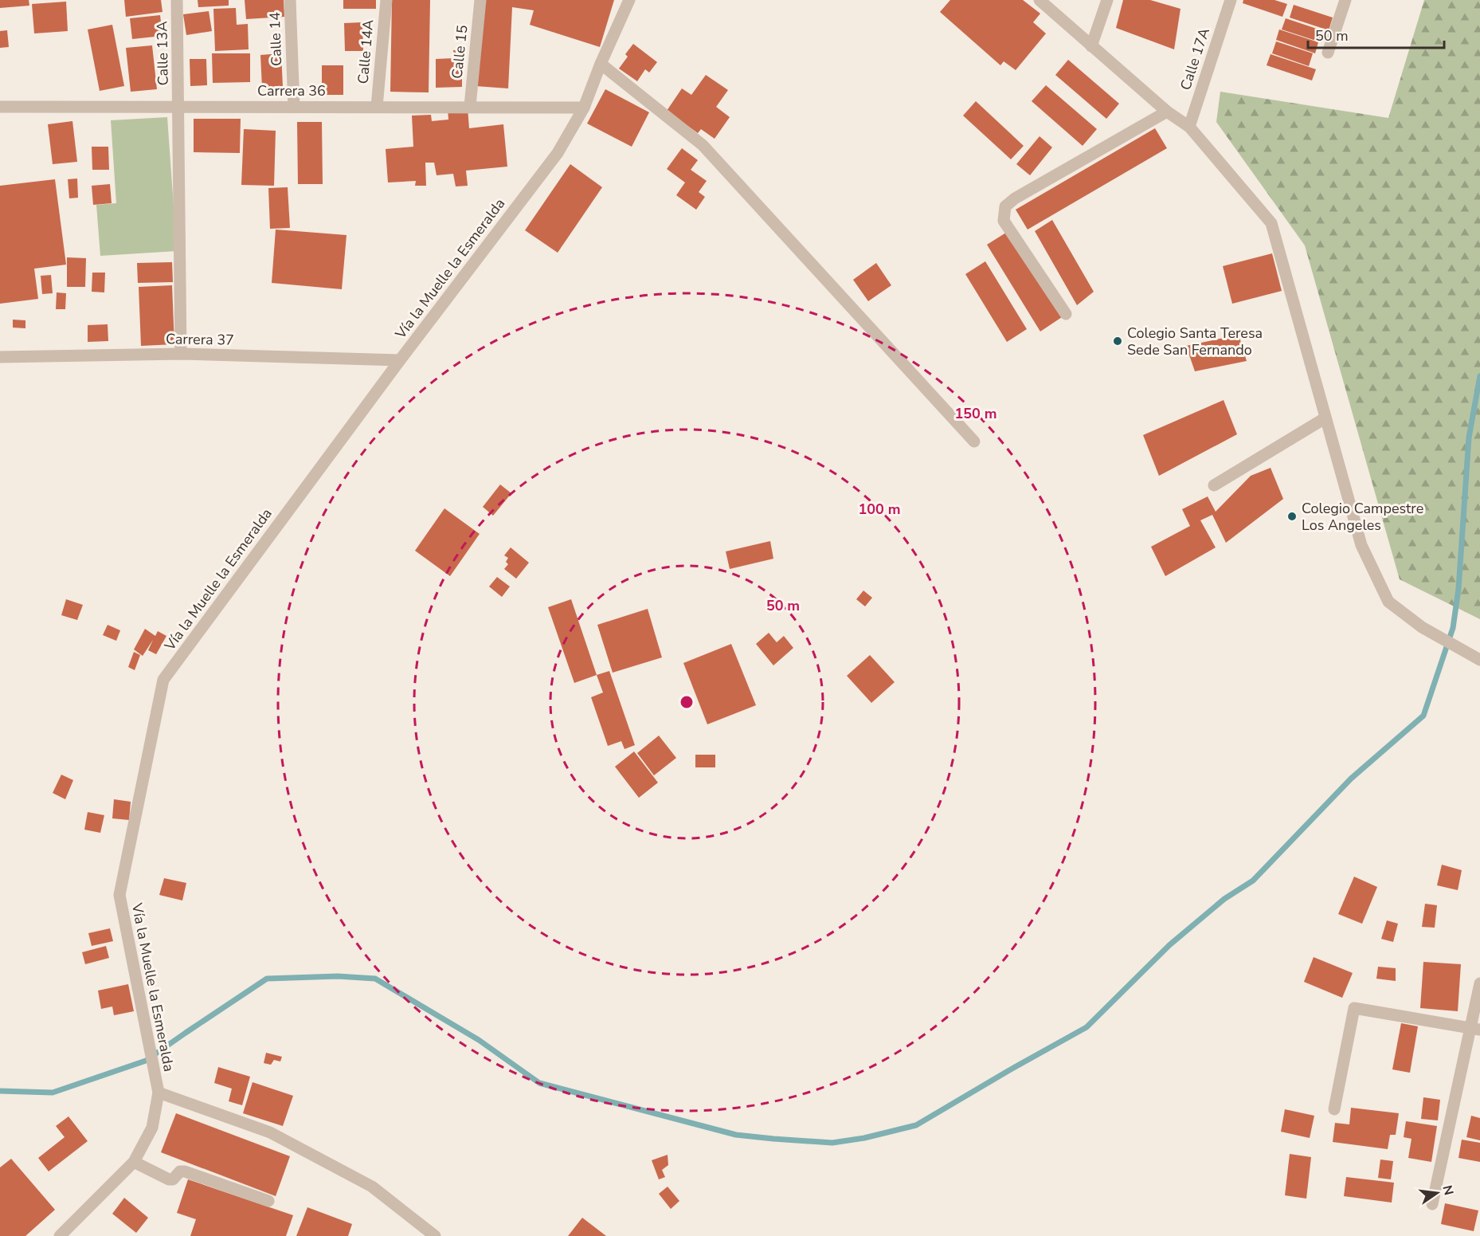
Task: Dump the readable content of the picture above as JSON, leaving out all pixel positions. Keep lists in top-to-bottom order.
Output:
{
  "streets": {
    "street": [
      "Calle 14",
      "Calle 14A",
      "Calle 15",
      "Calle 13A",
      "Calle 17A",
      "Carrera 36",
      "Vía la Muelle la Esmeralda",
      "Carrera 37"
    ]
  },
  "crossings": [
    ["Calle 14", "Carrera 36"],
    ["Calle 14A", "Carrera 36"],
    ["Calle 15", "Carrera 36"],
    ["Calle 13A", "Carrera 36"],
    ["Calle 13A", "Carrera 37"],
    ["Carrera 36", "Vía la Muelle la Esmeralda"],
    ["Vía la Muelle la Esmeralda", "Carrera 37"]
  ],
  "places": ["Colegio Santa Teresa Sede San Fernando", "Colegio Campestre Los Angeles"],
  "scale_bar": "50 m",
  "north": "right",
  "rings": ["150 m", "100 m", "50 m"]
}
